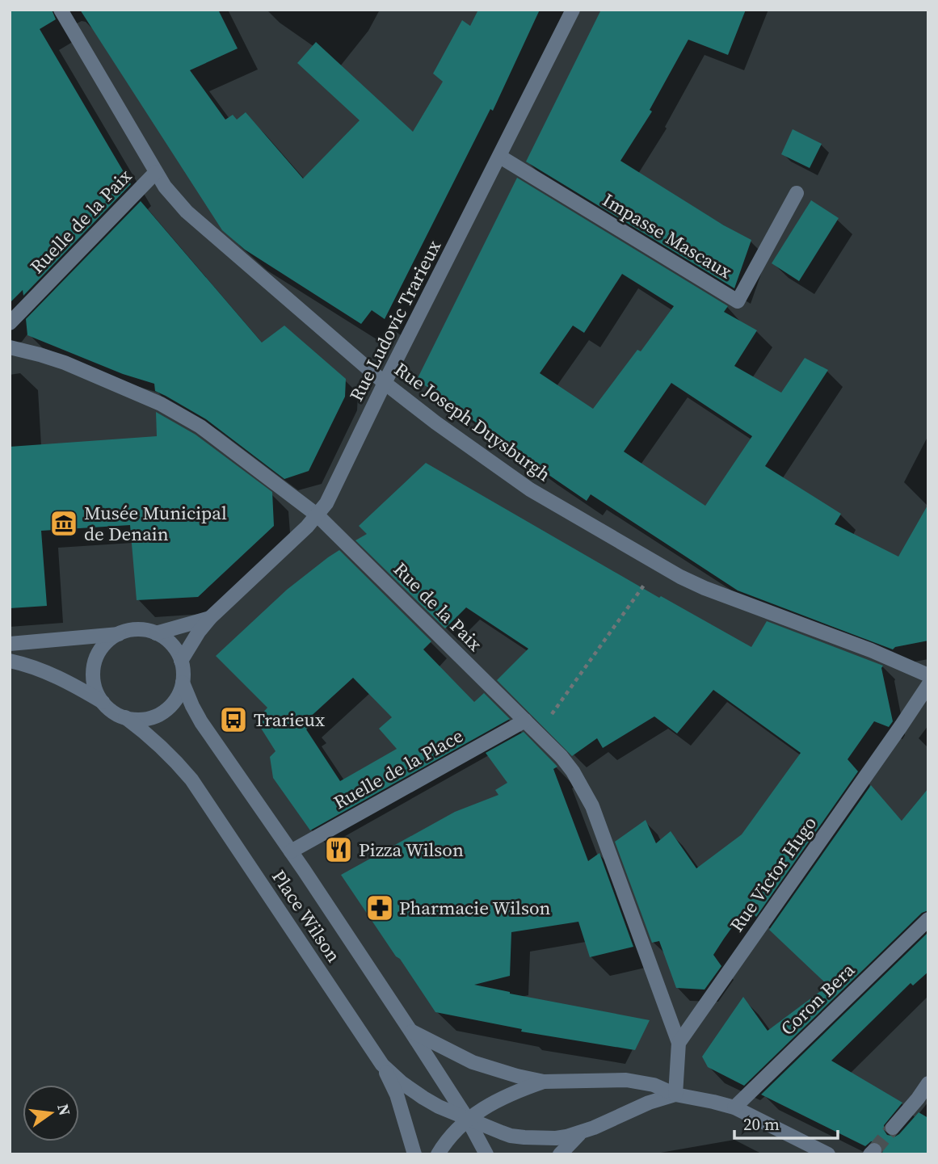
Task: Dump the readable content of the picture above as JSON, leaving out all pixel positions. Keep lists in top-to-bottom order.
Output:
{
  "streets": {
    "street": [
      "Ruelle de la Paix",
      "Impasse Mascaux",
      "Rue Ludovic Trarieux",
      "Rue Joseph Duysburgh",
      "Rue de la Paix",
      "Ruelle de la Place",
      "Rue Victor Hugo",
      "Place Wilson",
      "Coron Bera"
    ]
  },
  "crossings": [
    ["Ruelle de la Paix", "Rue Joseph Duysburgh"],
    ["Impasse Mascaux", "Rue Ludovic Trarieux"],
    ["Rue Ludovic Trarieux", "Rue Joseph Duysburgh"],
    ["Rue Ludovic Trarieux", "Rue de la Paix"],
    ["Rue Ludovic Trarieux", "Place Wilson"],
    ["Rue de la Paix", "Ruelle de la Place"],
    ["Rue de la Paix", "Rue Victor Hugo"],
    ["Ruelle de la Place", "Place Wilson"]
  ],
  "places": {
    "museum": ["Musée Municipal de Denain"],
    "bus stop": ["Trarieux"],
    "restaurant": ["Pizza Wilson"],
    "pharmacy": ["Pharmacie Wilson"]
  },
  "scale_bar": "20 m",
  "north": "right"
}
